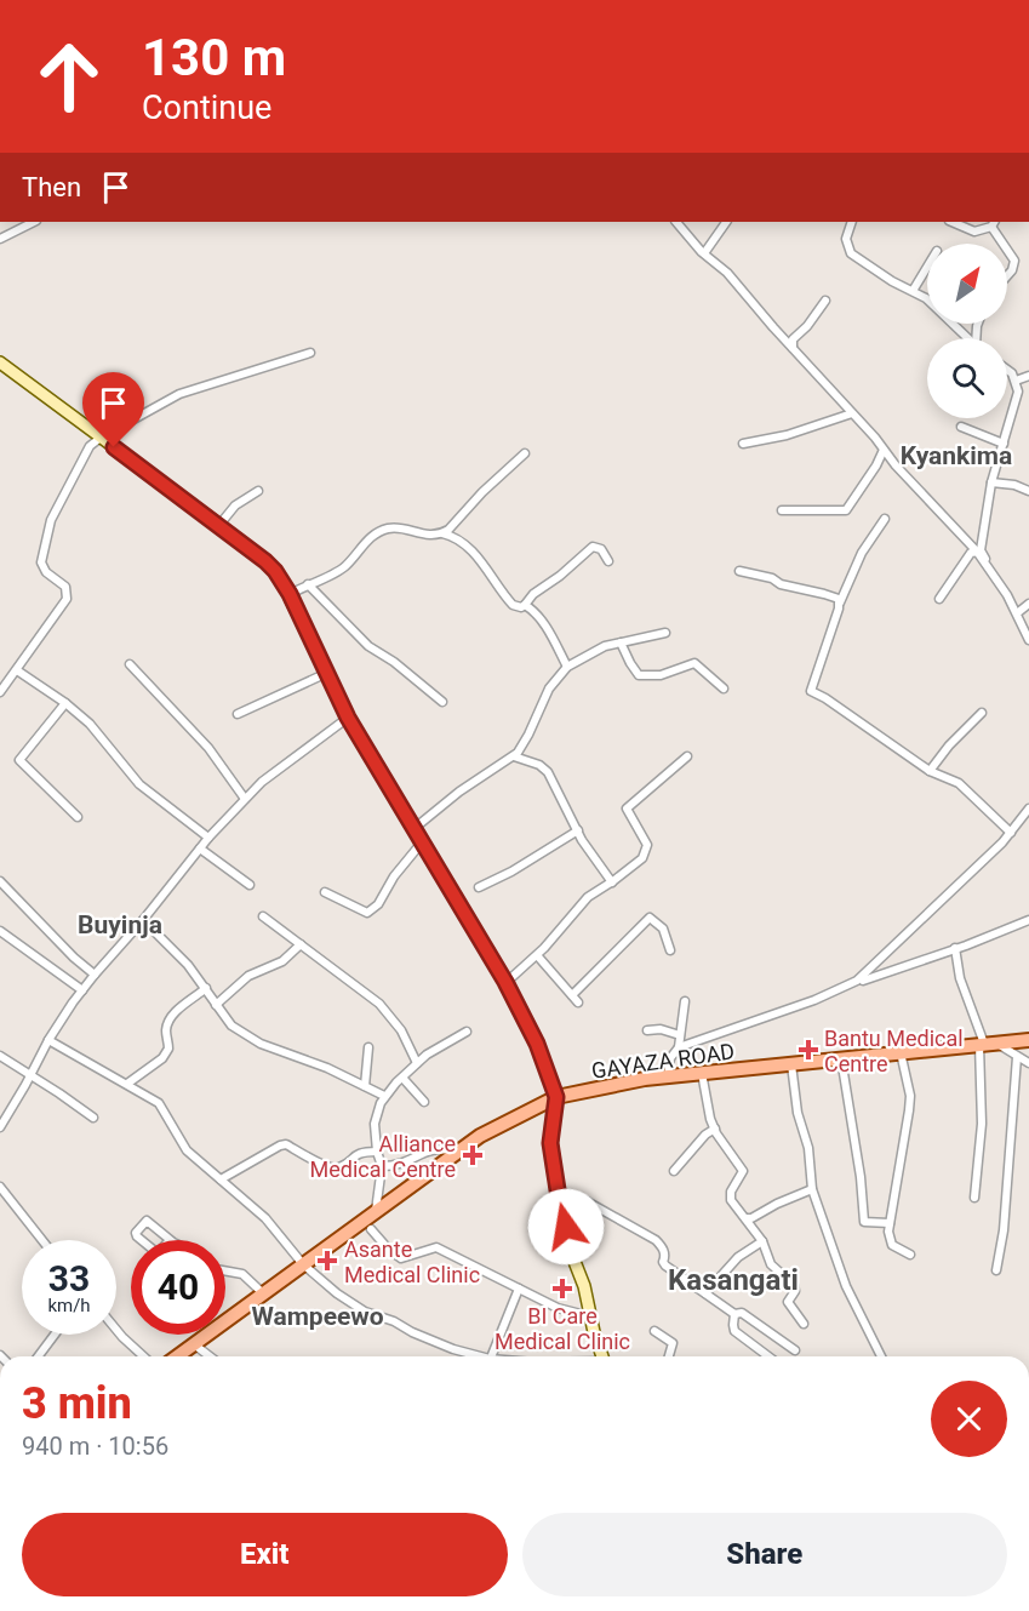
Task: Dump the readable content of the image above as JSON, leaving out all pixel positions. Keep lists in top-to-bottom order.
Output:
{
  "streets": {
    "main road": ["GAYAZA ROAD"]
  },
  "districts": [
    "Kyankima",
    "Buyinja",
    "Kasangati",
    "Wampeewo"
  ],
  "places": {
    "health": [
      "Bantu Medical Centre",
      "Alliance Medical Centre",
      "Asante Medical Clinic",
      "BI Care Medical Clinic"
    ]
  },
  "north": "top right",
  "page": {
    "turn": ["130 m", "Continue"],
    "then": "Then",
    "speed": "33 km/h",
    "limit": "40",
    "heading": ["3 min", "940 m · 10:56"],
    "buttons": ["Exit", "Share"]
  }
}
